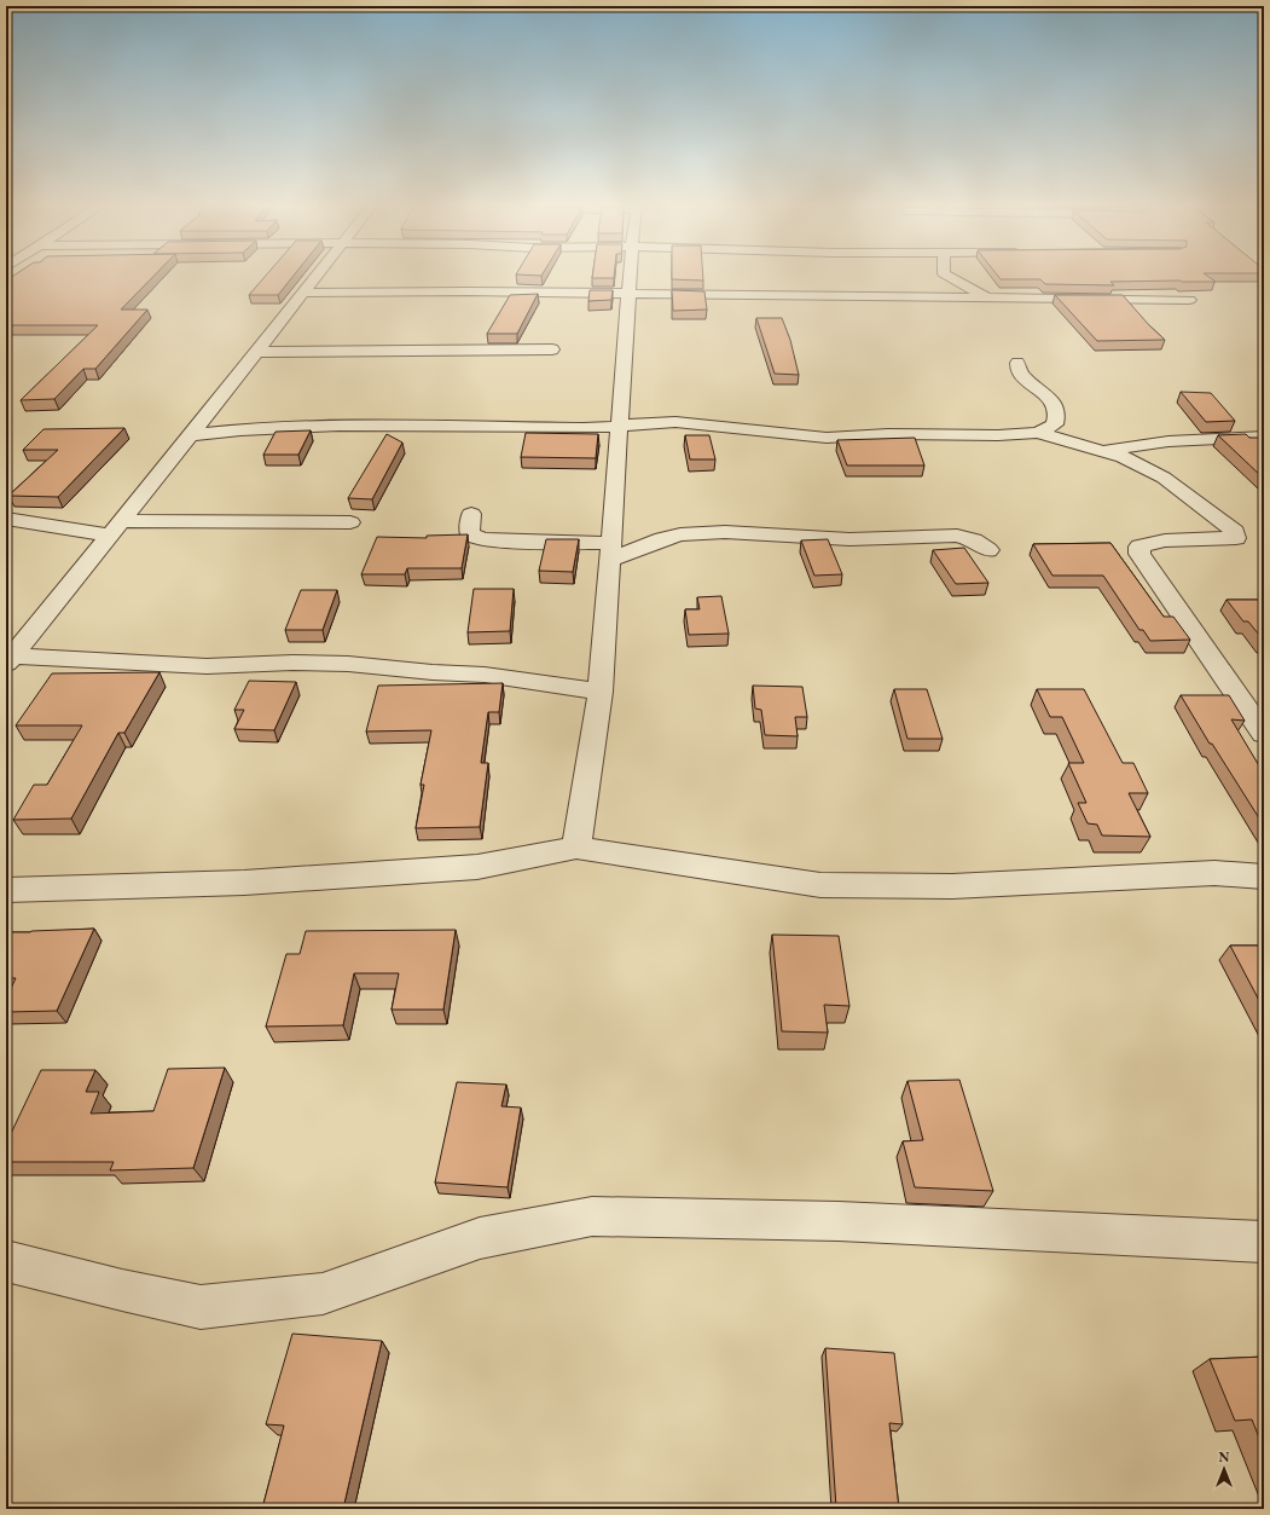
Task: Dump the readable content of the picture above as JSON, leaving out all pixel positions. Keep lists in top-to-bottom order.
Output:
{
  "north": "top"
}
